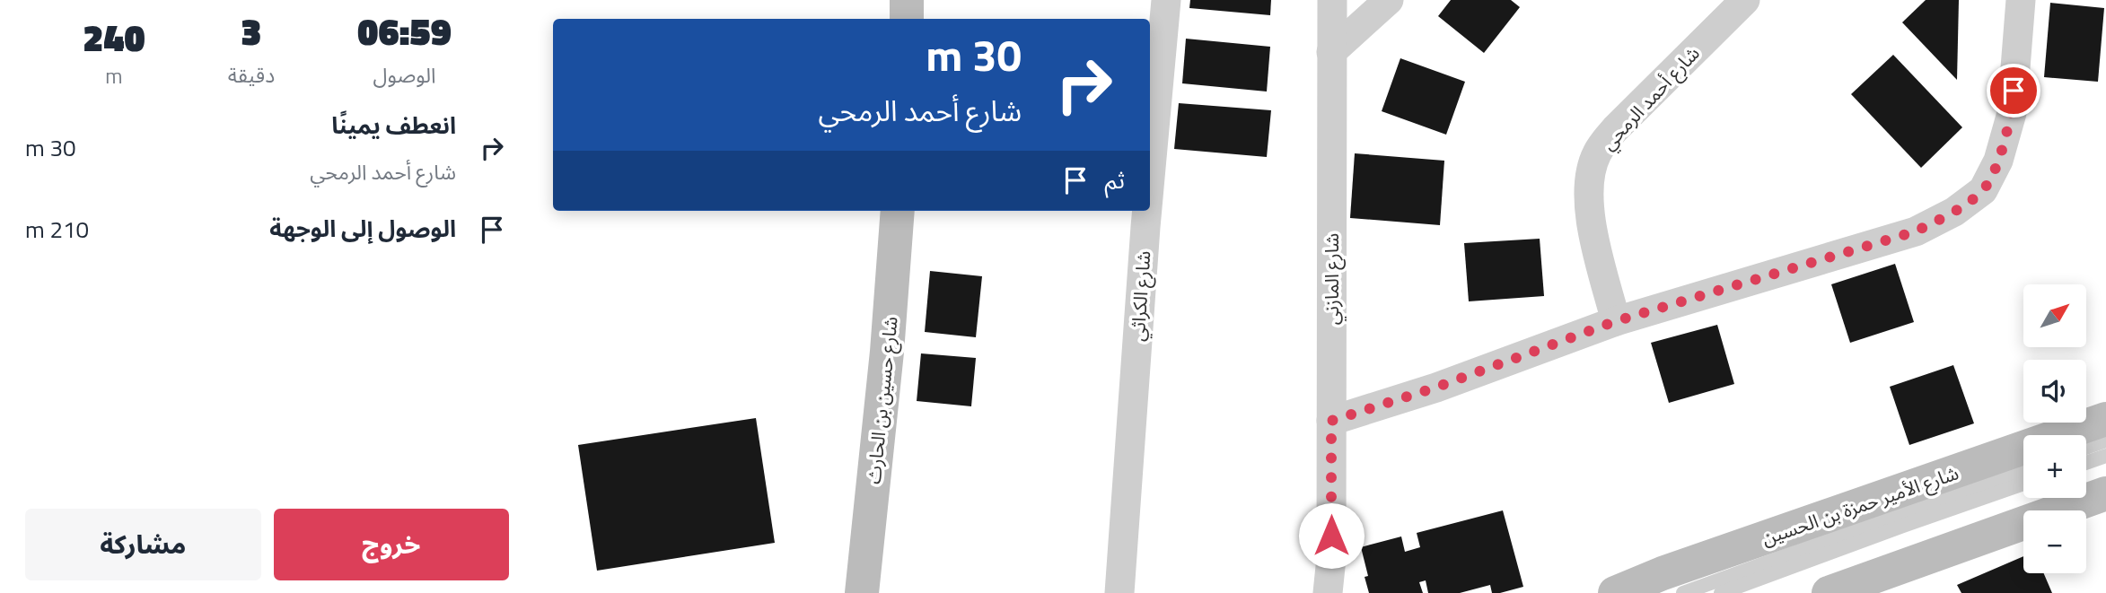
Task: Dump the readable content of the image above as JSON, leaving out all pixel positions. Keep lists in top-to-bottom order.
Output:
{
  "streets": {
    "main road": ["شارع حسين بن الحارث", "شارع الأمير حمزة بن الحسين"],
    "street": ["شارع أحمد الرمحي", "شارع المازني", "شارع الكراثي"]
  },
  "north": "top right",
  "page": {
    "eta": [
      "06:59",
      "الوصول",
      "3",
      "دقيقة",
      "240",
      "m"
    ],
    "turn": ["30 m", "شارع أحمد الرمحي"],
    "list": [
      {
        "name": "انعطف يمينًا",
        "note": "شارع أحمد الرمحي",
        "value": "30 m"
      },
      {
        "name": "الوصول إلى الوجهة",
        "value": "210 m"
      }
    ],
    "then": "ثم",
    "map_buttons": ["+", "−"],
    "buttons": ["خروج", "مشاركة"]
  }
}
